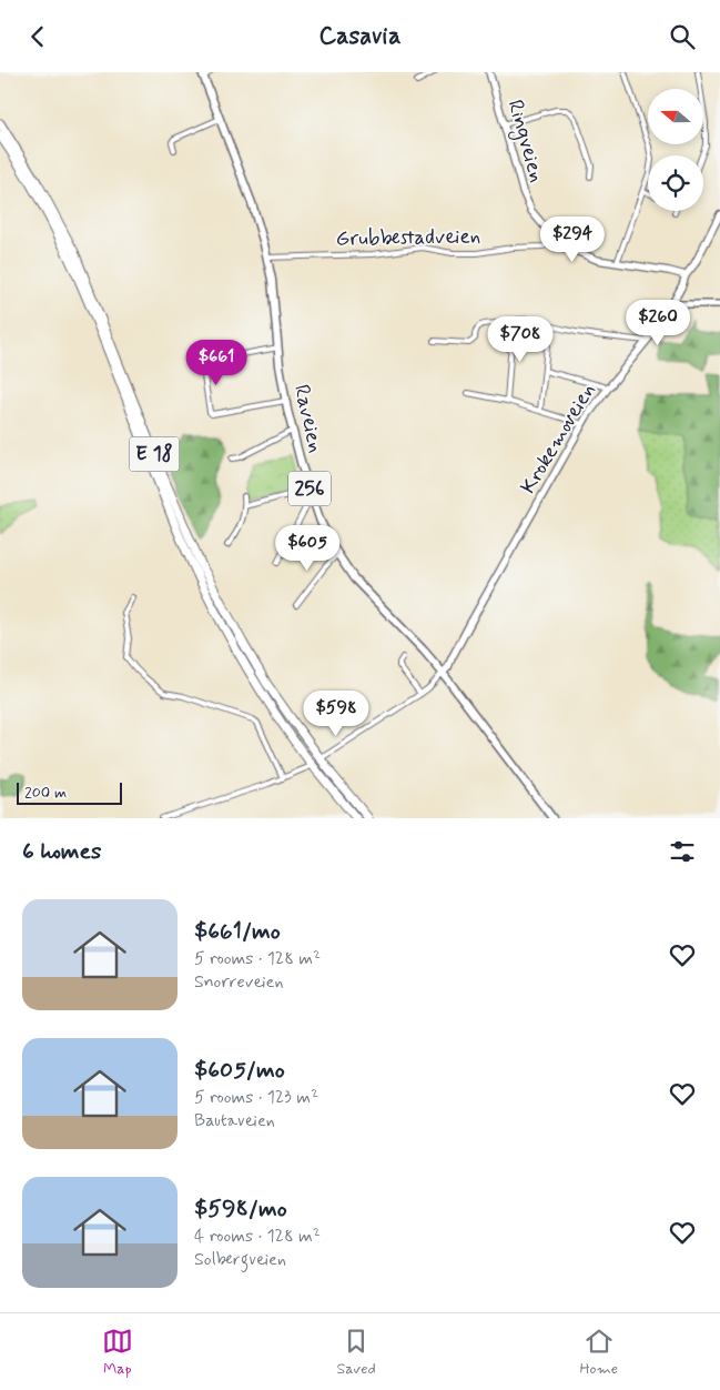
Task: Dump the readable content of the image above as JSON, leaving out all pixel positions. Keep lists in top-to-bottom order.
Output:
{
  "streets": {
    "highway": ["E 18"],
    "main road": [
      "Ringveien",
      "Raveien",
      "Krokemoveien",
      "256"
    ],
    "street": ["Grubbestadveien"]
  },
  "crossings": [
    ["Ringveien", "Grubbestadveien"],
    ["Ringveien", "Krokemoveien"],
    ["Grubbestadveien", "Raveien"],
    ["Raveien", "Krokemoveien"]
  ],
  "scale_bar": "200 m",
  "north": "left",
  "page": {
    "header": "Casavia",
    "price": [
      "$294",
      "$260",
      "$708",
      "$661",
      "$605",
      "$598"
    ],
    "scale": "200 m",
    "heading": "6 homes",
    "list": [
      {
        "name": "$661/mo",
        "note": "5 rooms · 128 m² · Snorreveien"
      },
      {
        "name": "$605/mo",
        "note": "5 rooms · 123 m² · Bautaveien"
      },
      {
        "name": "$598/mo",
        "note": "4 rooms · 128 m² · Solbergveien"
      }
    ],
    "tabs": ["Map", "Saved", "Home"]
  }
}
